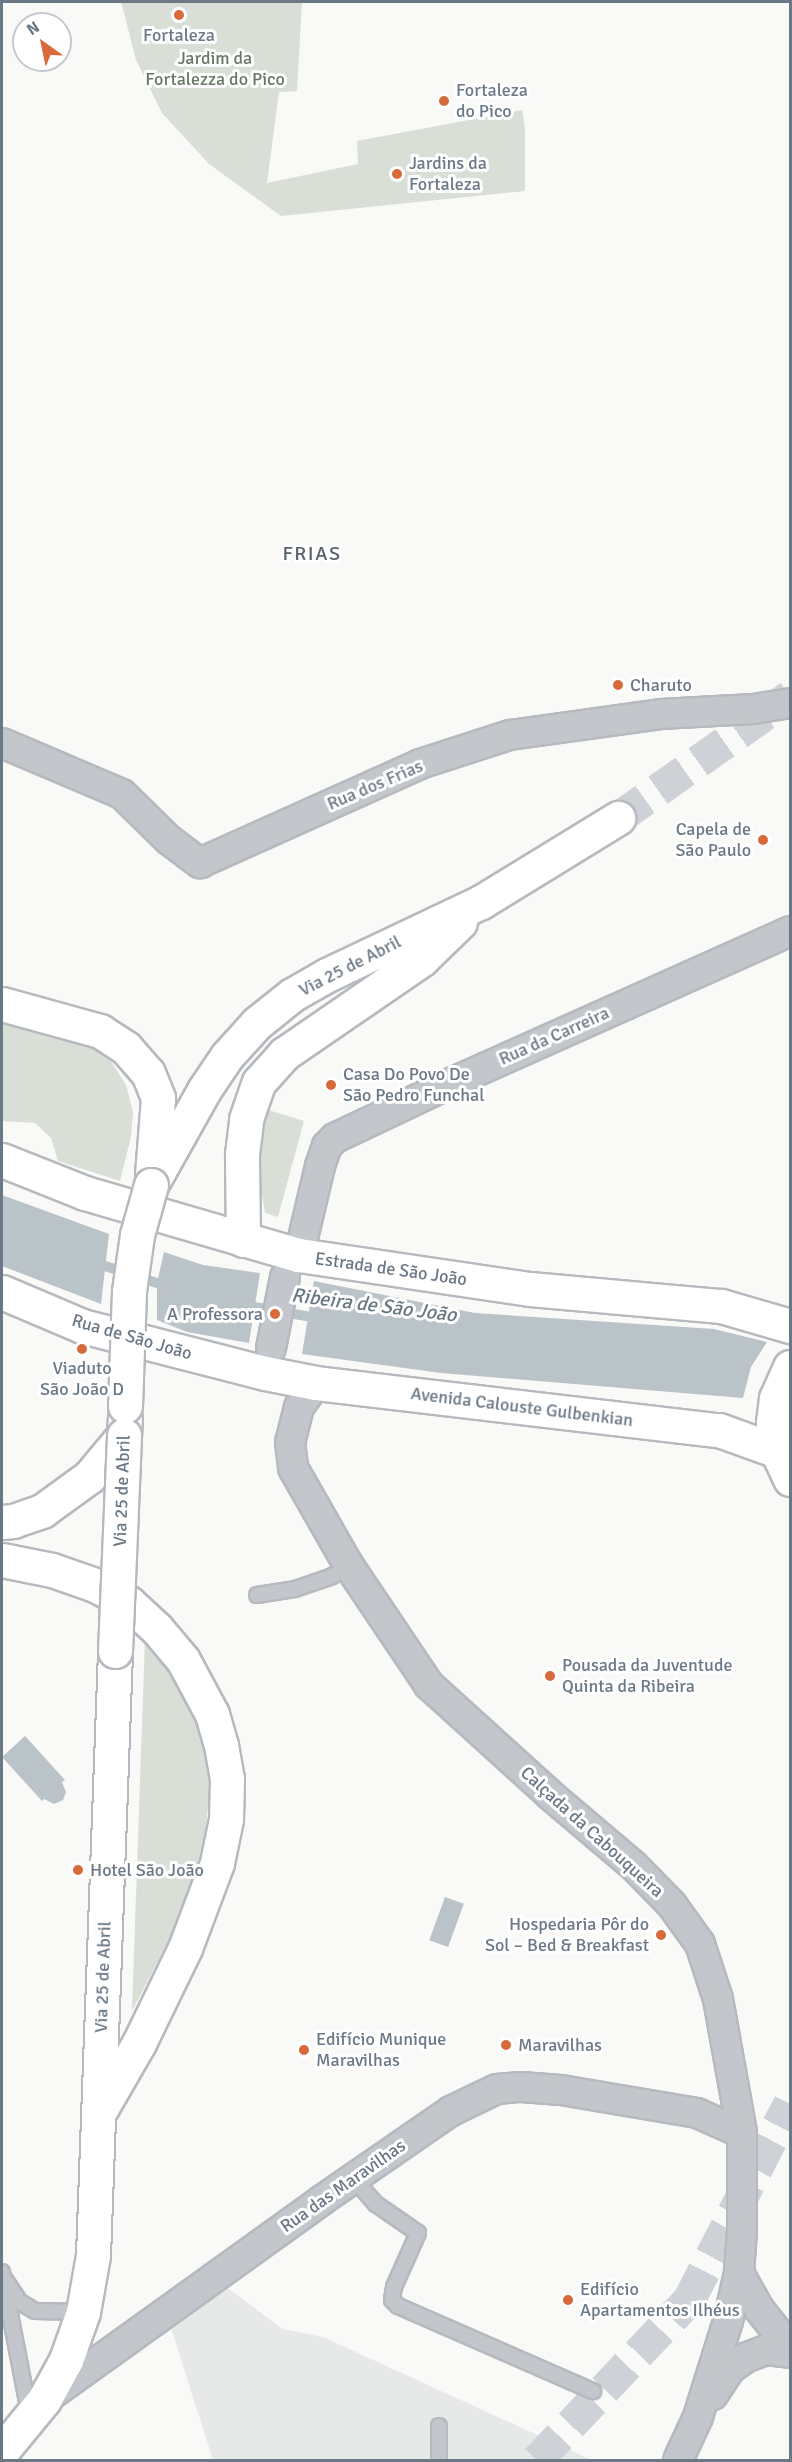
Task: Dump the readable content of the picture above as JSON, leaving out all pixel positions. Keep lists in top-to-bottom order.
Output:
{
  "streets": {
    "main road": [
      "Via 25 de Abril",
      "Estrada de São João",
      "Rua de São João",
      "Avenida Calouste Gulbenkian",
      "Rua das Maravilhas"
    ],
    "street": ["Rua dos Frias", "Rua da Carreira", "Calçada da Cabouqueira"]
  },
  "crossings": [
    ["Via 25 de Abril", "Rua das Maravilhas"],
    ["Rua da Carreira", "Estrada de São João"],
    ["Rua da Carreira", "Rua de São João"],
    ["Rua da Carreira", "Avenida Calouste Gulbenkian"],
    ["Rua de São João", "Avenida Calouste Gulbenkian"],
    ["Avenida Calouste Gulbenkian", "Calçada da Cabouqueira"],
    ["Calçada da Cabouqueira", "Rua das Maravilhas"]
  ],
  "districts": ["FRIAS"],
  "water": ["Ribeira de São João"],
  "parks": ["Jardim da Fortalezza do Pico"],
  "places": [
    "Fortaleza",
    "Fortaleza do Pico",
    "Jardins da Fortaleza",
    "Charuto",
    "Capela de São Paulo",
    "Casa Do Povo De São Pedro Funchal",
    "A Professora",
    "Viaduto São João D",
    "Pousada da Juventude Quinta da Ribeira",
    "Hotel São João",
    "Hospedaria Pôr do Sol – Bed & Breakfast",
    "Maravilhas",
    "Edifício Munique Maravilhas",
    "Edifício Apartamentos Ilhéus"
  ],
  "north": "top left"
}
